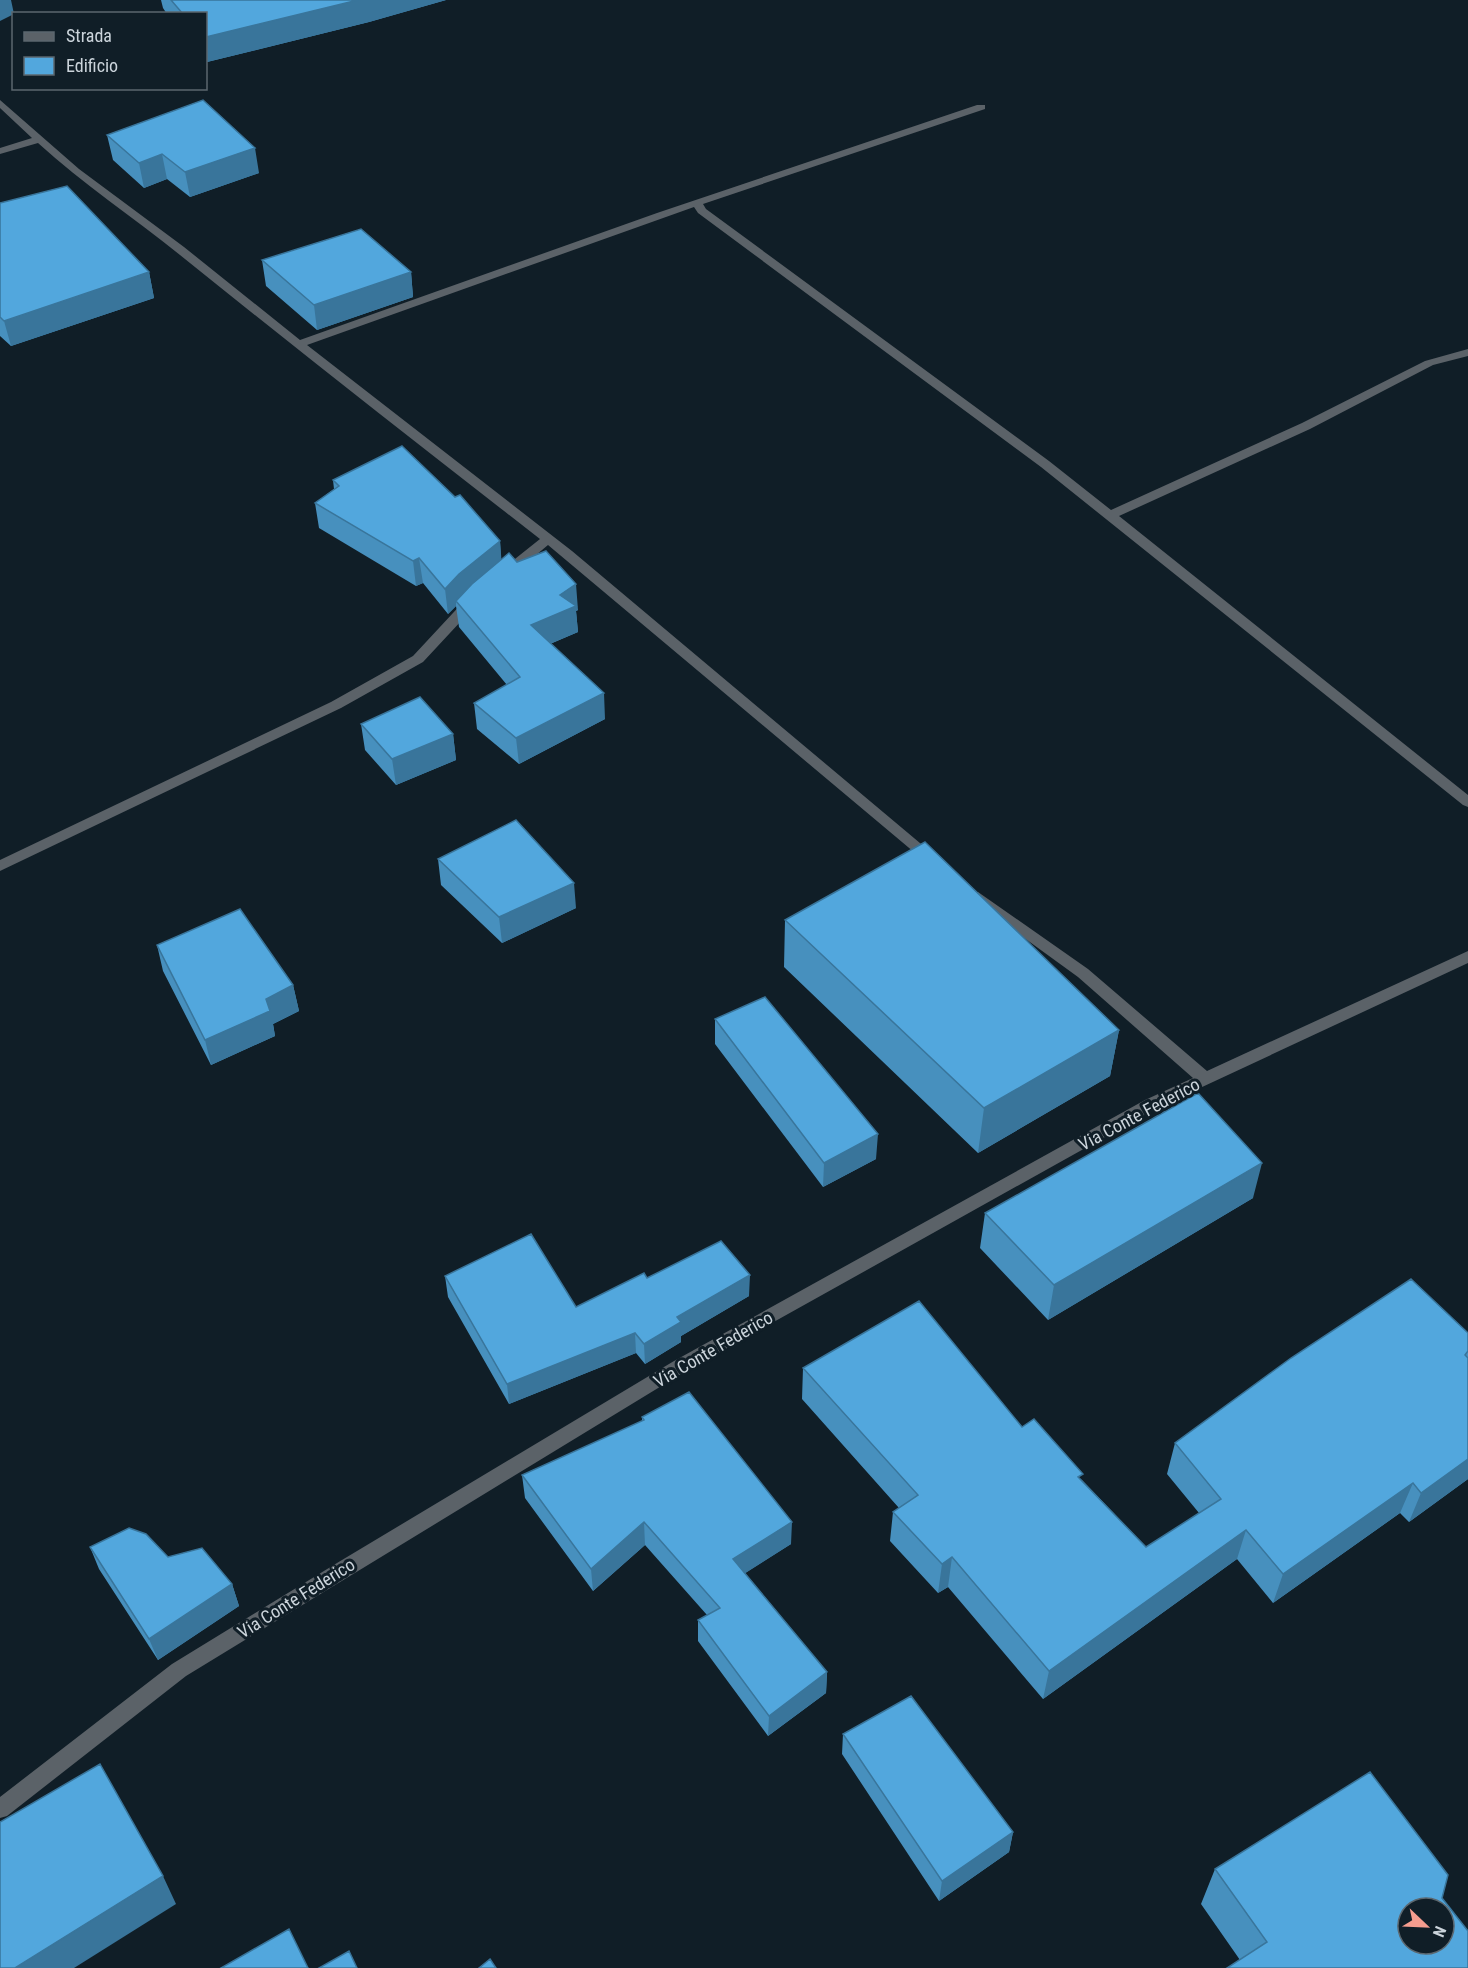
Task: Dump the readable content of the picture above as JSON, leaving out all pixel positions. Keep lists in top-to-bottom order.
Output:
{
  "streets": {
    "street": ["Via Conte Federico"]
  },
  "legend": ["Strada", "Edificio"],
  "north": "bottom right"
}
